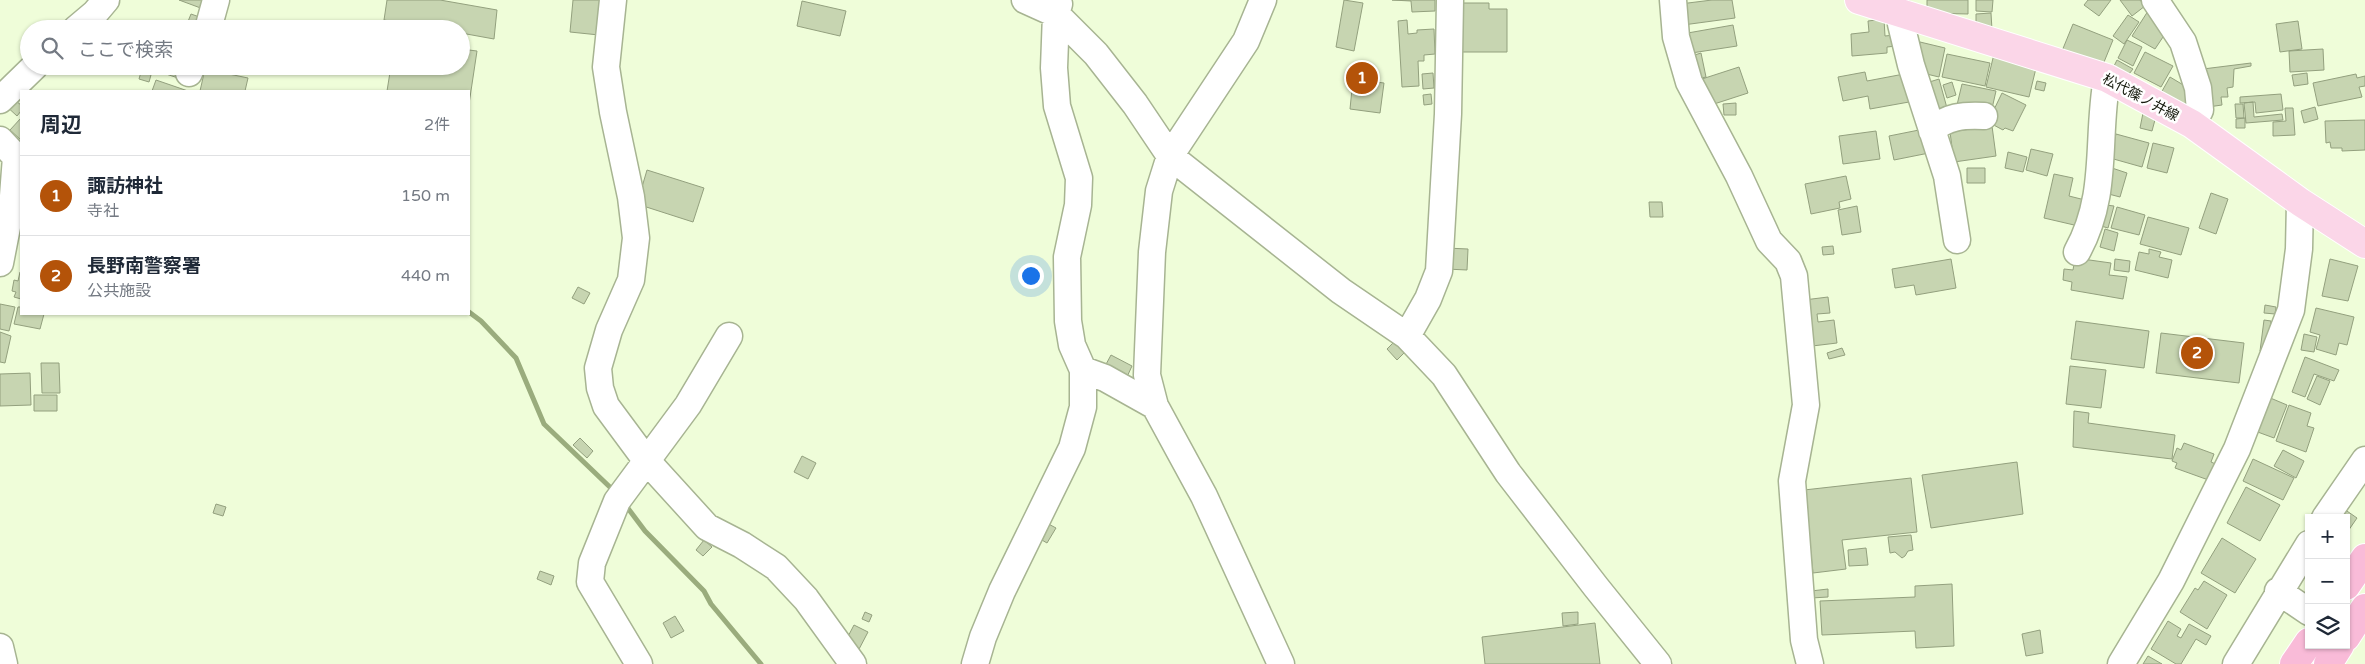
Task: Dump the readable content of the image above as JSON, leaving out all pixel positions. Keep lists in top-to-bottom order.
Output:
{
  "streets": {
    "main road": ["松代篠ノ井線"]
  },
  "page": {
    "search": "ここで検索",
    "pins": ["1", "2"],
    "heading": ["周辺", "2件"],
    "list": [
      {
        "mark": "1",
        "name": "諏訪神社",
        "note": "寺社",
        "value": "150 m"
      },
      {
        "mark": "2",
        "name": "長野南警察署",
        "note": "公共施設",
        "value": "440 m"
      }
    ],
    "map_buttons": ["+", "−"]
  }
}
